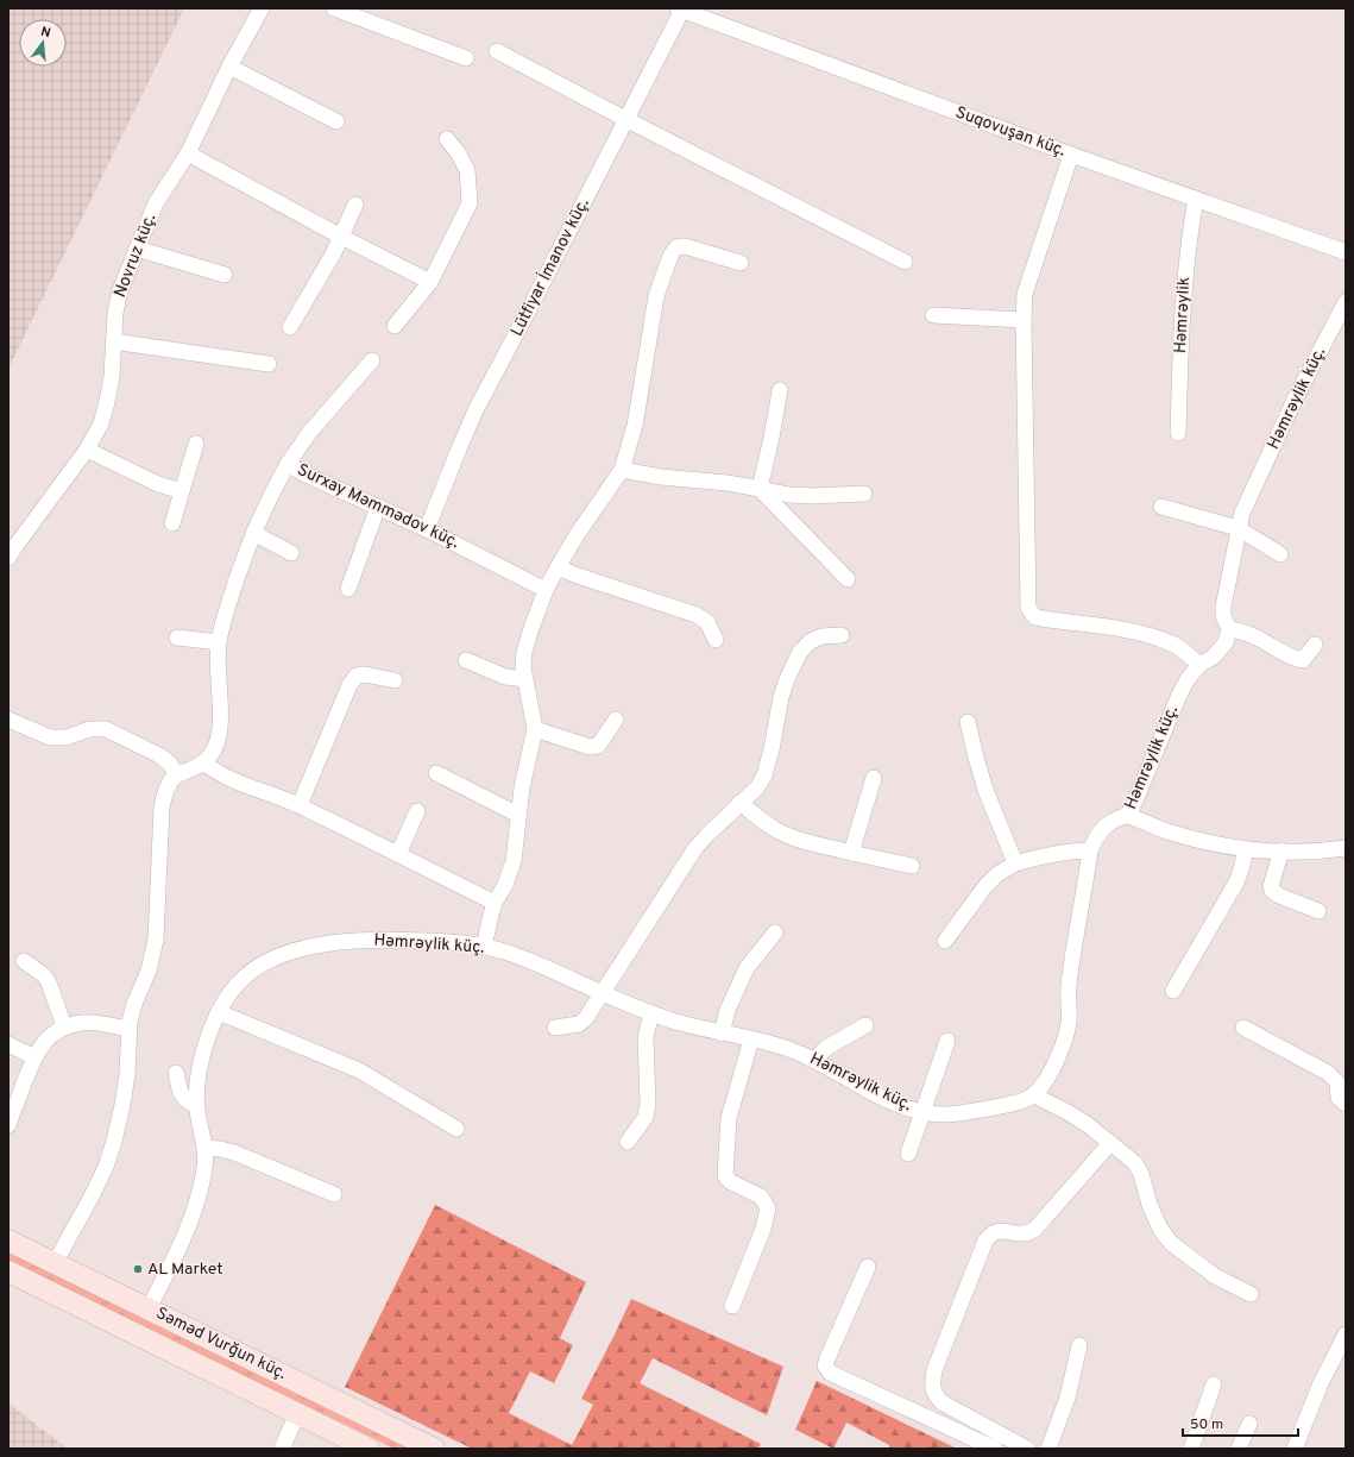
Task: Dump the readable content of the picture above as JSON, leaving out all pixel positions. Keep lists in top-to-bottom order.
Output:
{
  "streets": {
    "main road": ["Səməd Vurğun küç."],
    "street": [
      "Suqovuşan küç.",
      "Novruz küç.",
      "Lütfiyar İmanov küç.",
      "Həmrəylik",
      "Həmrəylik küç.",
      "Surxay Məmmədov küç."
    ]
  },
  "crossings": [
    ["Suqovuşan küç.", "Lütfiyar İmanov küç."],
    ["Suqovuşan küç.", "Həmrəylik"],
    ["Lütfiyar İmanov küç.", "Surxay Məmmədov küç."],
    ["Həmrəylik küç.", "Səməd Vurğun küç."]
  ],
  "places": ["AL Market"],
  "scale_bar": "50 m",
  "north": "top"
}
